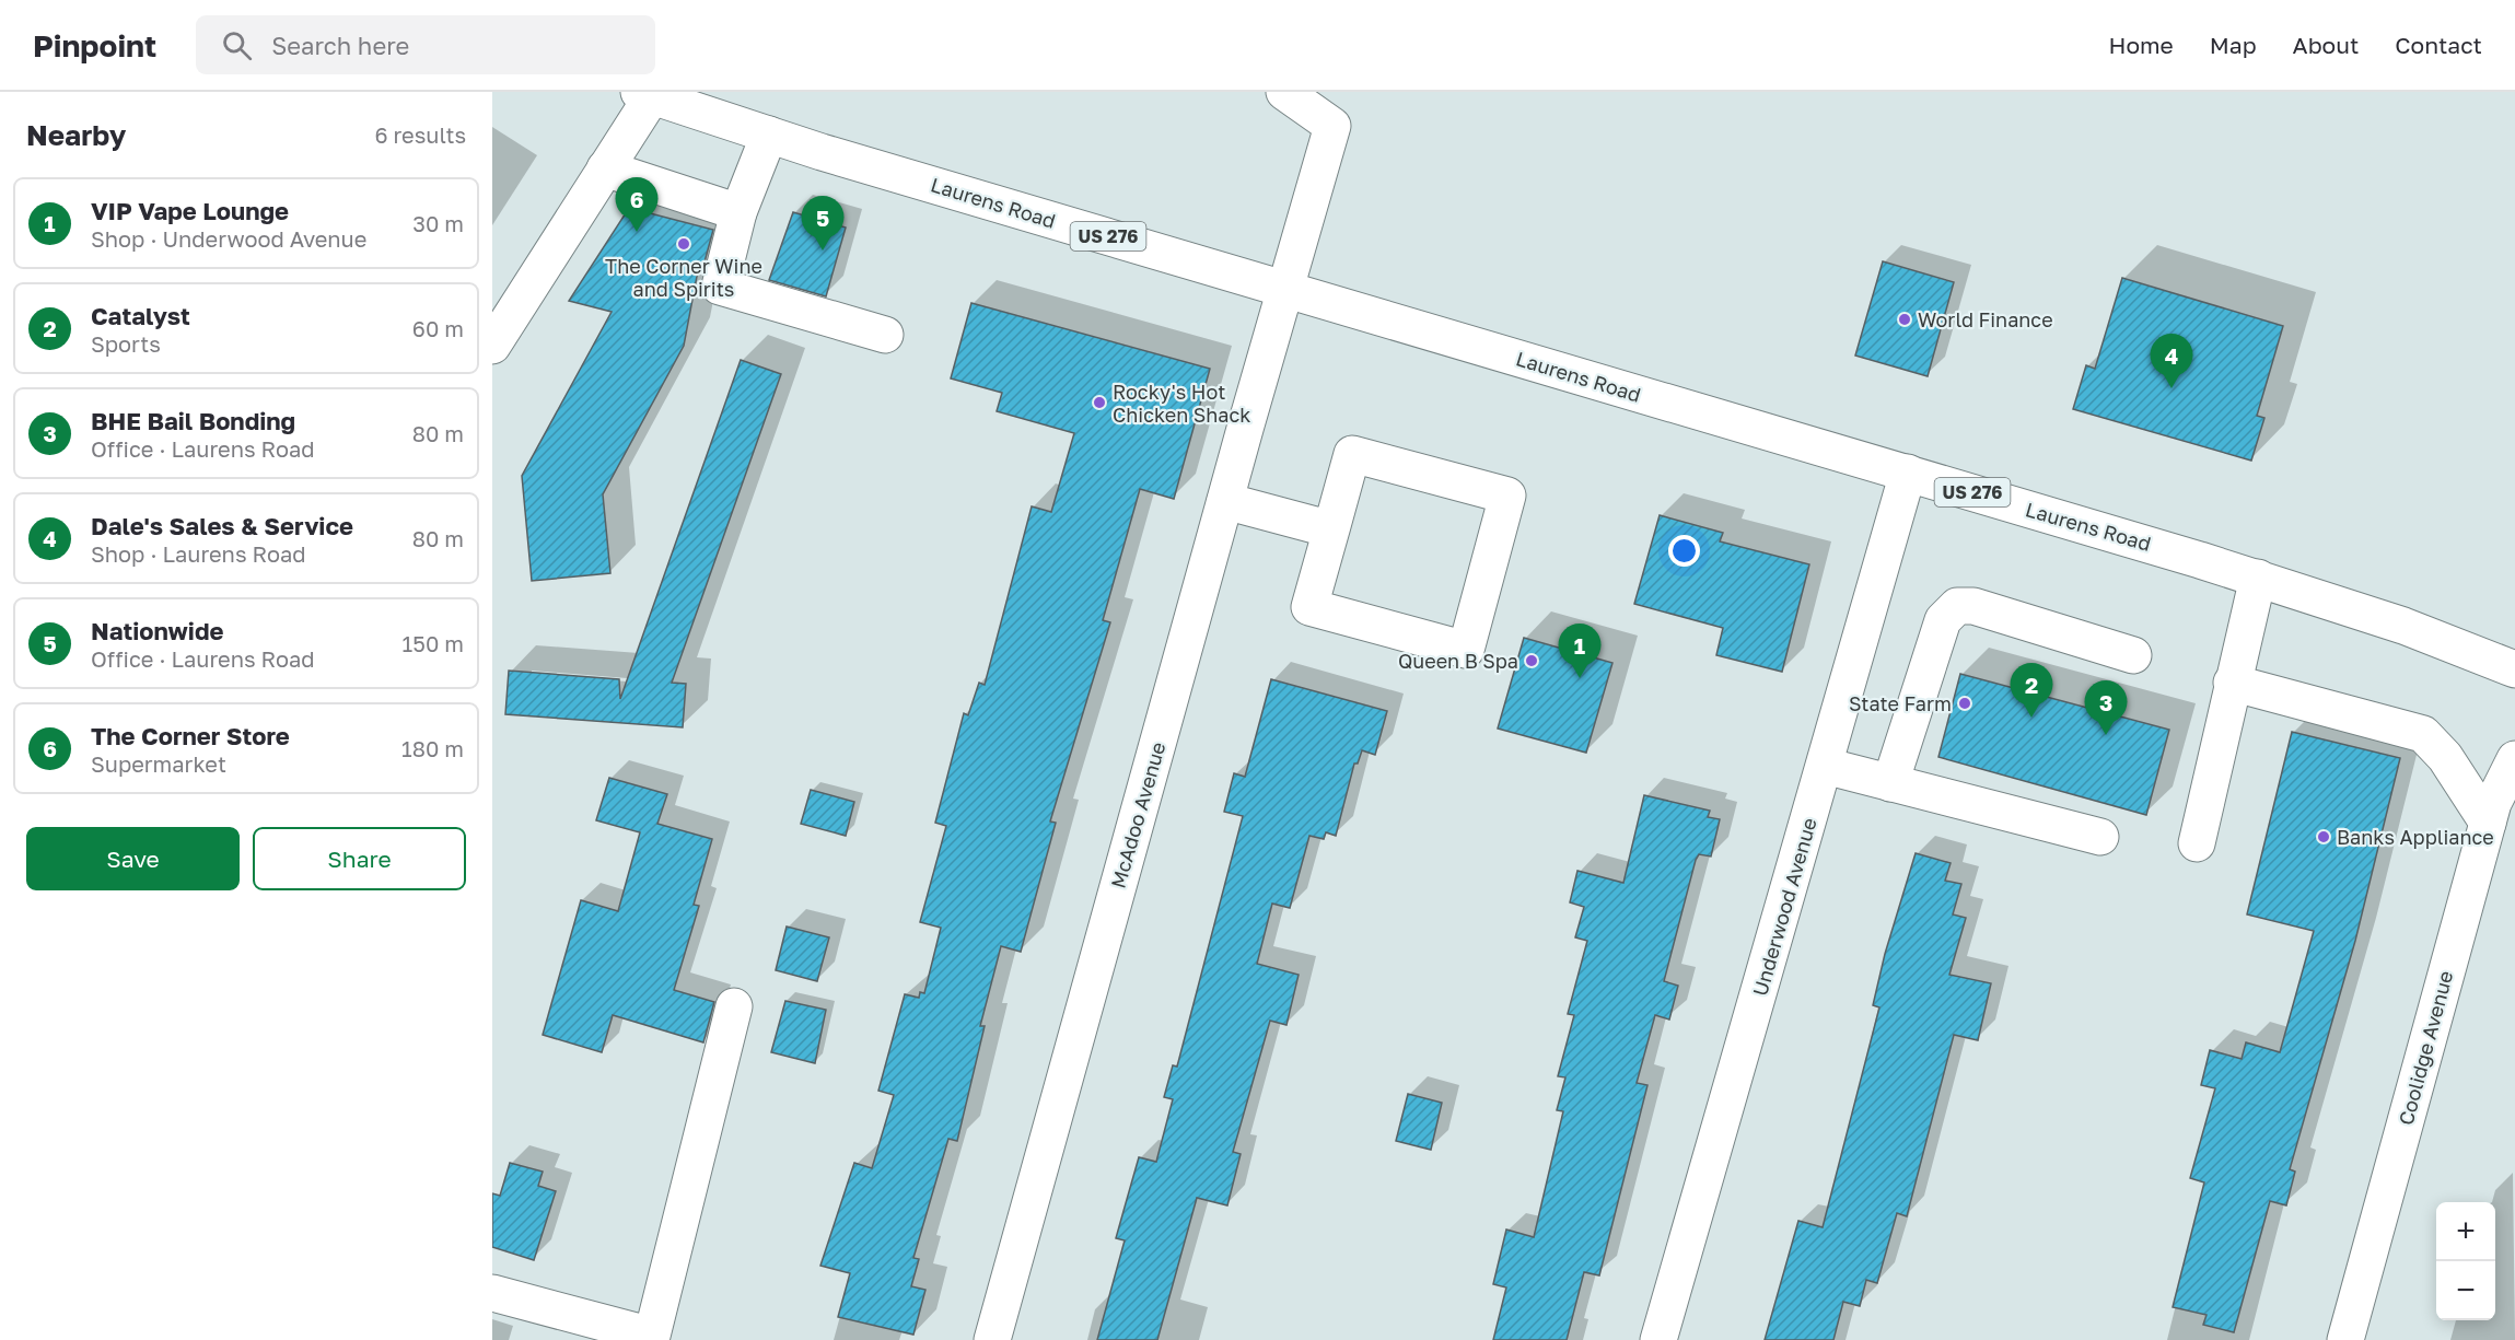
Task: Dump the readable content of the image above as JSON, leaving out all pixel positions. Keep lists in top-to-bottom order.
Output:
{
  "streets": {
    "street": [
      "Laurens Road",
      "US 276",
      "McAdoo Avenue",
      "Underwood Avenue",
      "Coolidge Avenue"
    ]
  },
  "crossings": [
    ["Laurens Road", "McAdoo Avenue"],
    ["Laurens Road", "Underwood Avenue"]
  ],
  "places": [
    "The Corner Wine and Spirits",
    "World Finance",
    "Rocky's Hot Chicken Shack",
    "Queen B Spa",
    "State Farm",
    "Banks Appliance"
  ],
  "page": {
    "header": "Pinpoint",
    "search": "Search here",
    "nav": [
      "Home",
      "Map",
      "About",
      "Contact"
    ],
    "heading": ["Nearby", "6 results"],
    "list": [
      {
        "mark": "1",
        "name": "VIP Vape Lounge",
        "note": "Shop · Underwood Avenue",
        "value": "30 m"
      },
      {
        "mark": "2",
        "name": "Catalyst",
        "note": "Sports",
        "value": "60 m"
      },
      {
        "mark": "3",
        "name": "BHE Bail Bonding",
        "note": "Office · Laurens Road",
        "value": "80 m"
      },
      {
        "mark": "4",
        "name": "Dale's Sales & Service",
        "note": "Shop · Laurens Road",
        "value": "80 m"
      },
      {
        "mark": "5",
        "name": "Nationwide",
        "note": "Office · Laurens Road",
        "value": "150 m"
      },
      {
        "mark": "6",
        "name": "The Corner Store",
        "note": "Supermarket",
        "value": "180 m"
      }
    ],
    "pins": [
      "6",
      "5",
      "4",
      "1",
      "2",
      "3"
    ],
    "buttons": ["Save", "Share"],
    "map_buttons": ["+", "−"]
  }
}
